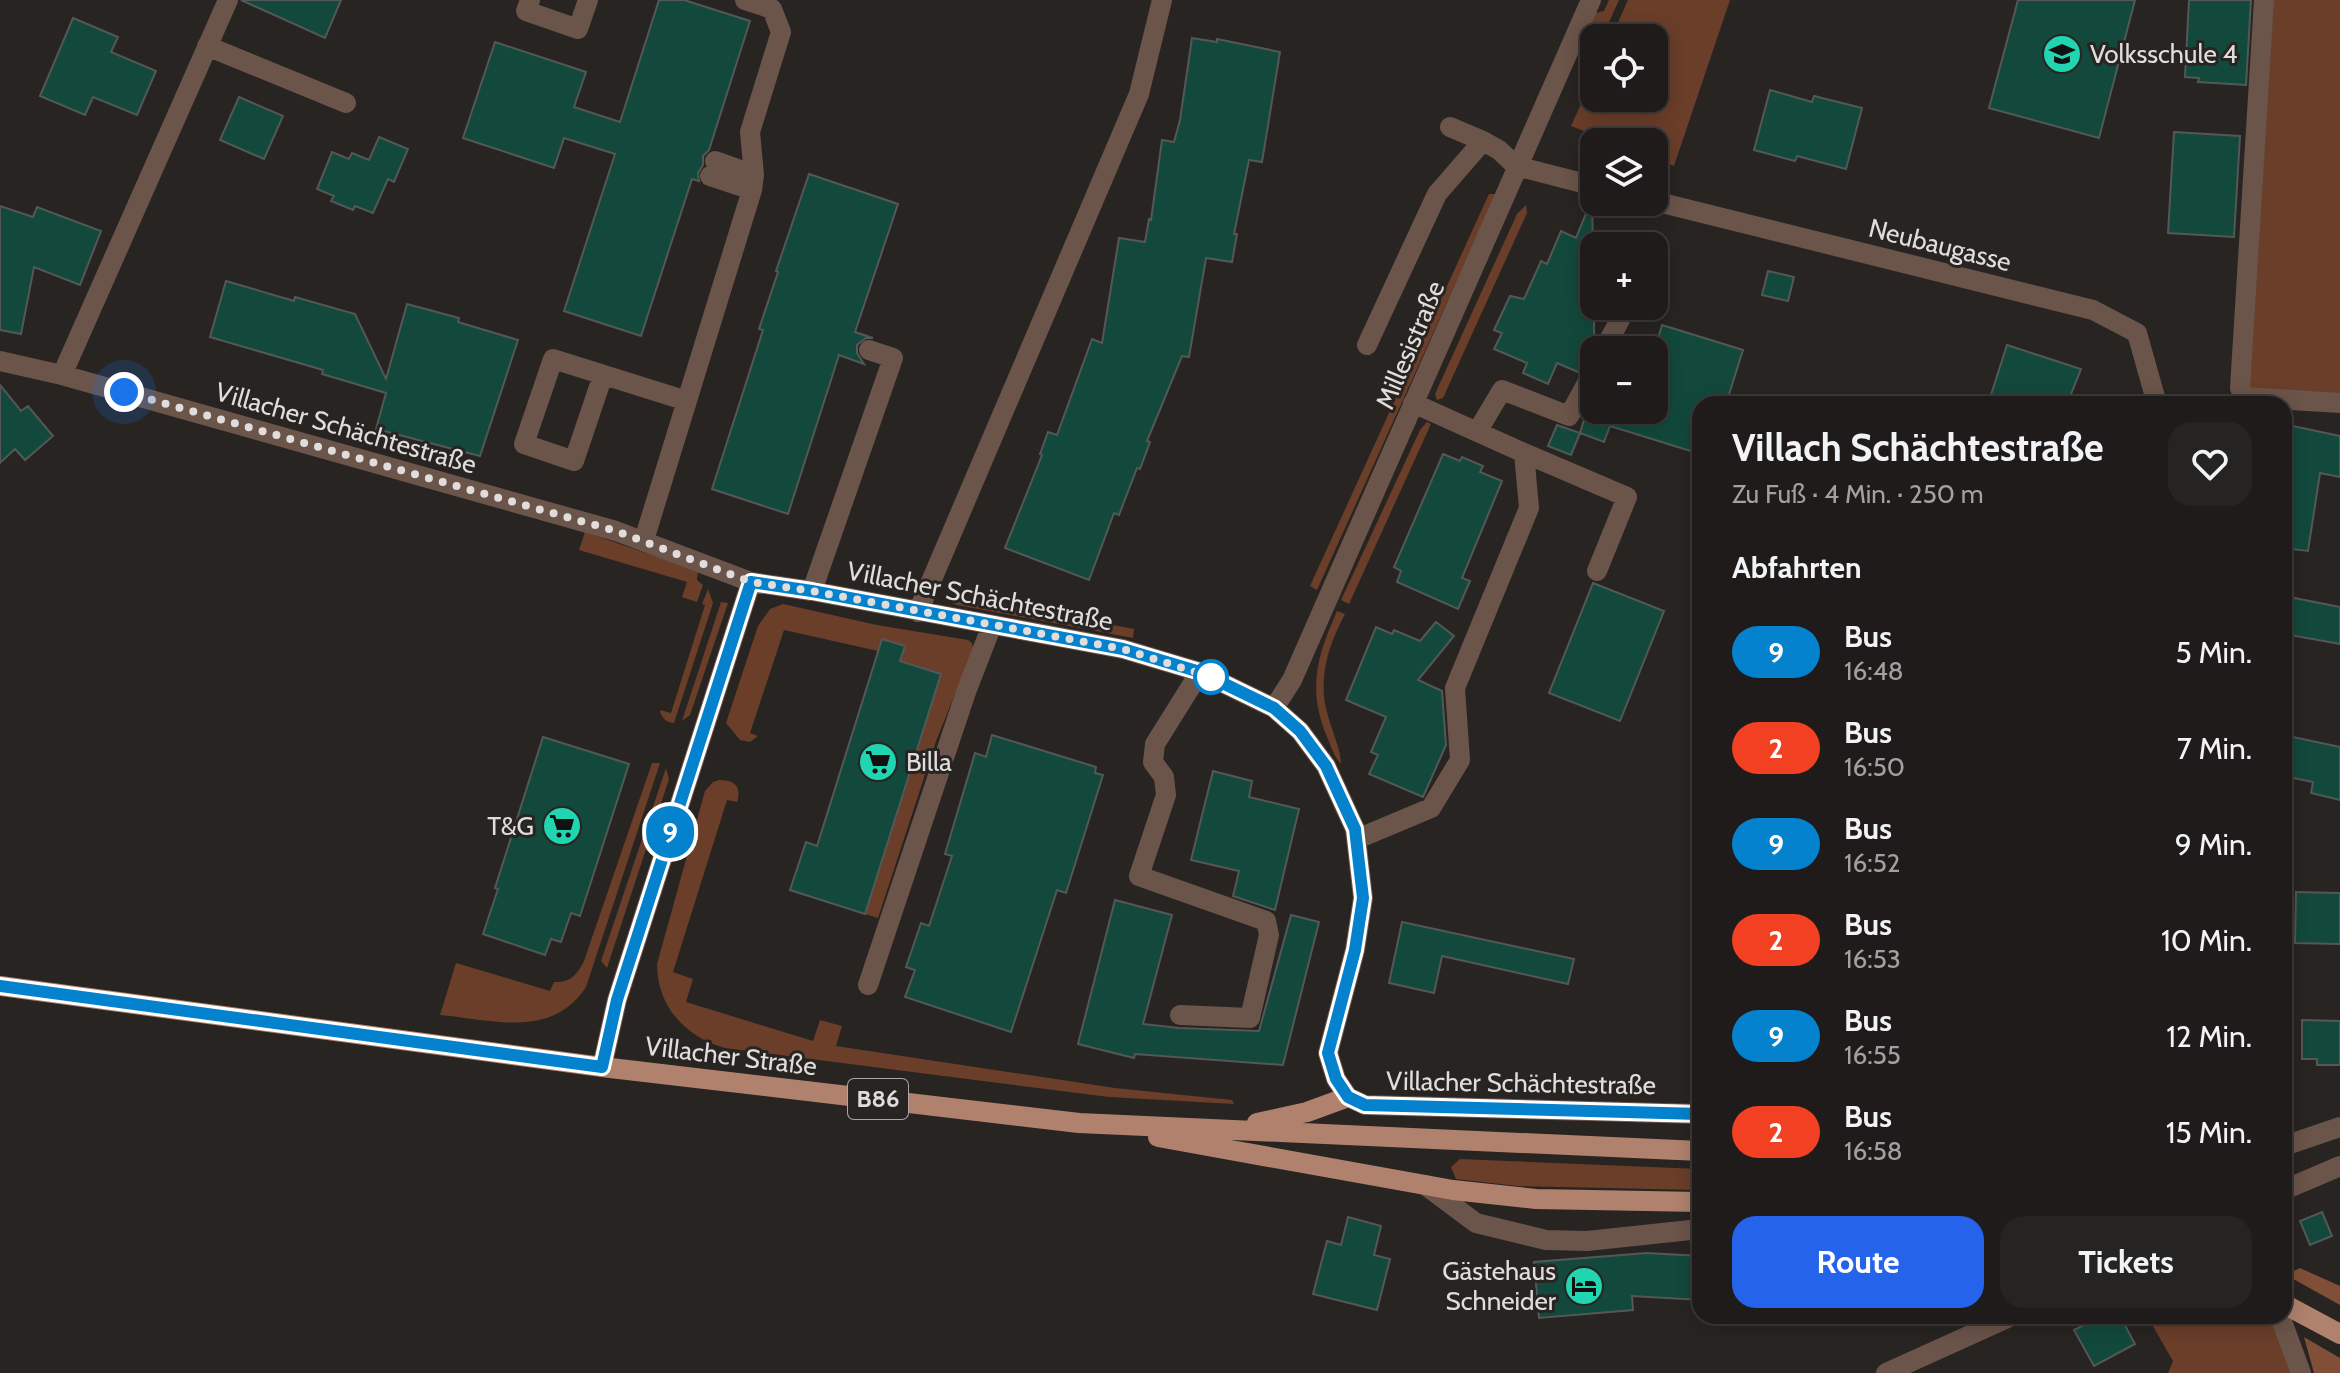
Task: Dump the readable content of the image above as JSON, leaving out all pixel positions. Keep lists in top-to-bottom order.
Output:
{
  "streets": {
    "main road": ["Villacher Straße", "B86"],
    "street": ["Neubaugasse", "Millesistraße", "Villacher Schächtestraße"]
  },
  "crossings": [
    ["Millesistraße", "Villacher Schächtestraße"]
  ],
  "places": {
    "school or university": ["Volksschule 4"],
    "supermarket": ["Billa", "T&G"],
    "hotel": ["Gästehaus Schneider"]
  },
  "lines": ["bus line 9"],
  "page": {
    "on_map": "9",
    "map_buttons": ["+", "−"],
    "heading": [
      ["Villach Schächtestraße", "Zu Fuß · 4 Min. · 250 m"],
      "Abfahrten"
    ],
    "list": [
      {
        "mark": "9",
        "name": "Bus",
        "note": "16:48",
        "value": "5 Min."
      },
      {
        "mark": "2",
        "name": "Bus",
        "note": "16:50",
        "value": "7 Min."
      },
      {
        "mark": "9",
        "name": "Bus",
        "note": "16:52",
        "value": "9 Min."
      },
      {
        "mark": "2",
        "name": "Bus",
        "note": "16:53",
        "value": "10 Min."
      },
      {
        "mark": "9",
        "name": "Bus",
        "note": "16:55",
        "value": "12 Min."
      },
      {
        "mark": "2",
        "name": "Bus",
        "note": "16:58",
        "value": "15 Min."
      }
    ],
    "buttons": ["Route", "Tickets"]
  }
}
